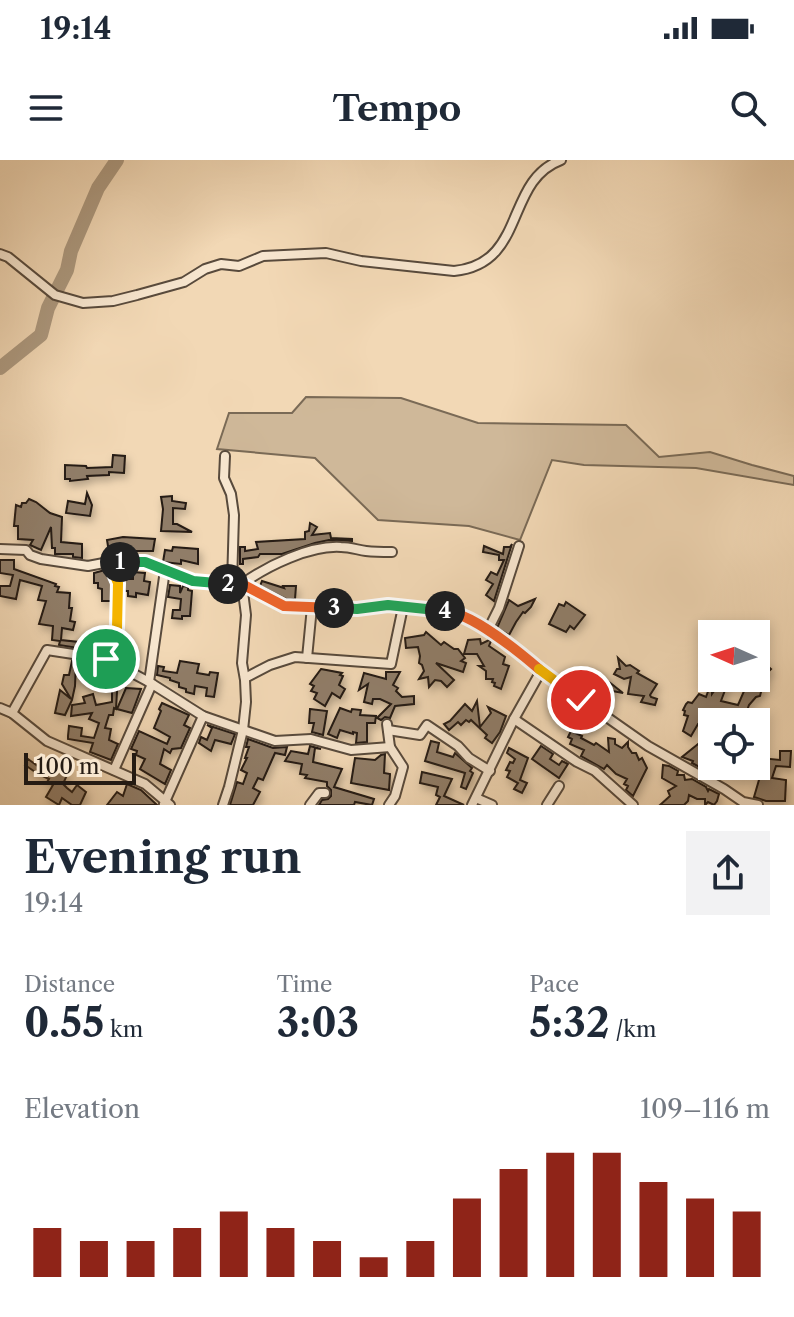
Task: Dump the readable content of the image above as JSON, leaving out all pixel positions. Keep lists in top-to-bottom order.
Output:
{
  "scale_bar": "100 m",
  "north": "left",
  "page": {
    "status": "19:14",
    "header": "Tempo",
    "pins": [
      "1",
      "2",
      "3",
      "4"
    ],
    "scale": "100 m",
    "heading": ["Evening run", "19:14"],
    "stats": [
      ["Distance", "0.55 km"],
      ["Time", "3:03"],
      ["Pace", "5:32 /km"]
    ],
    "chart": ["Elevation", "109–116 m"]
  }
}
